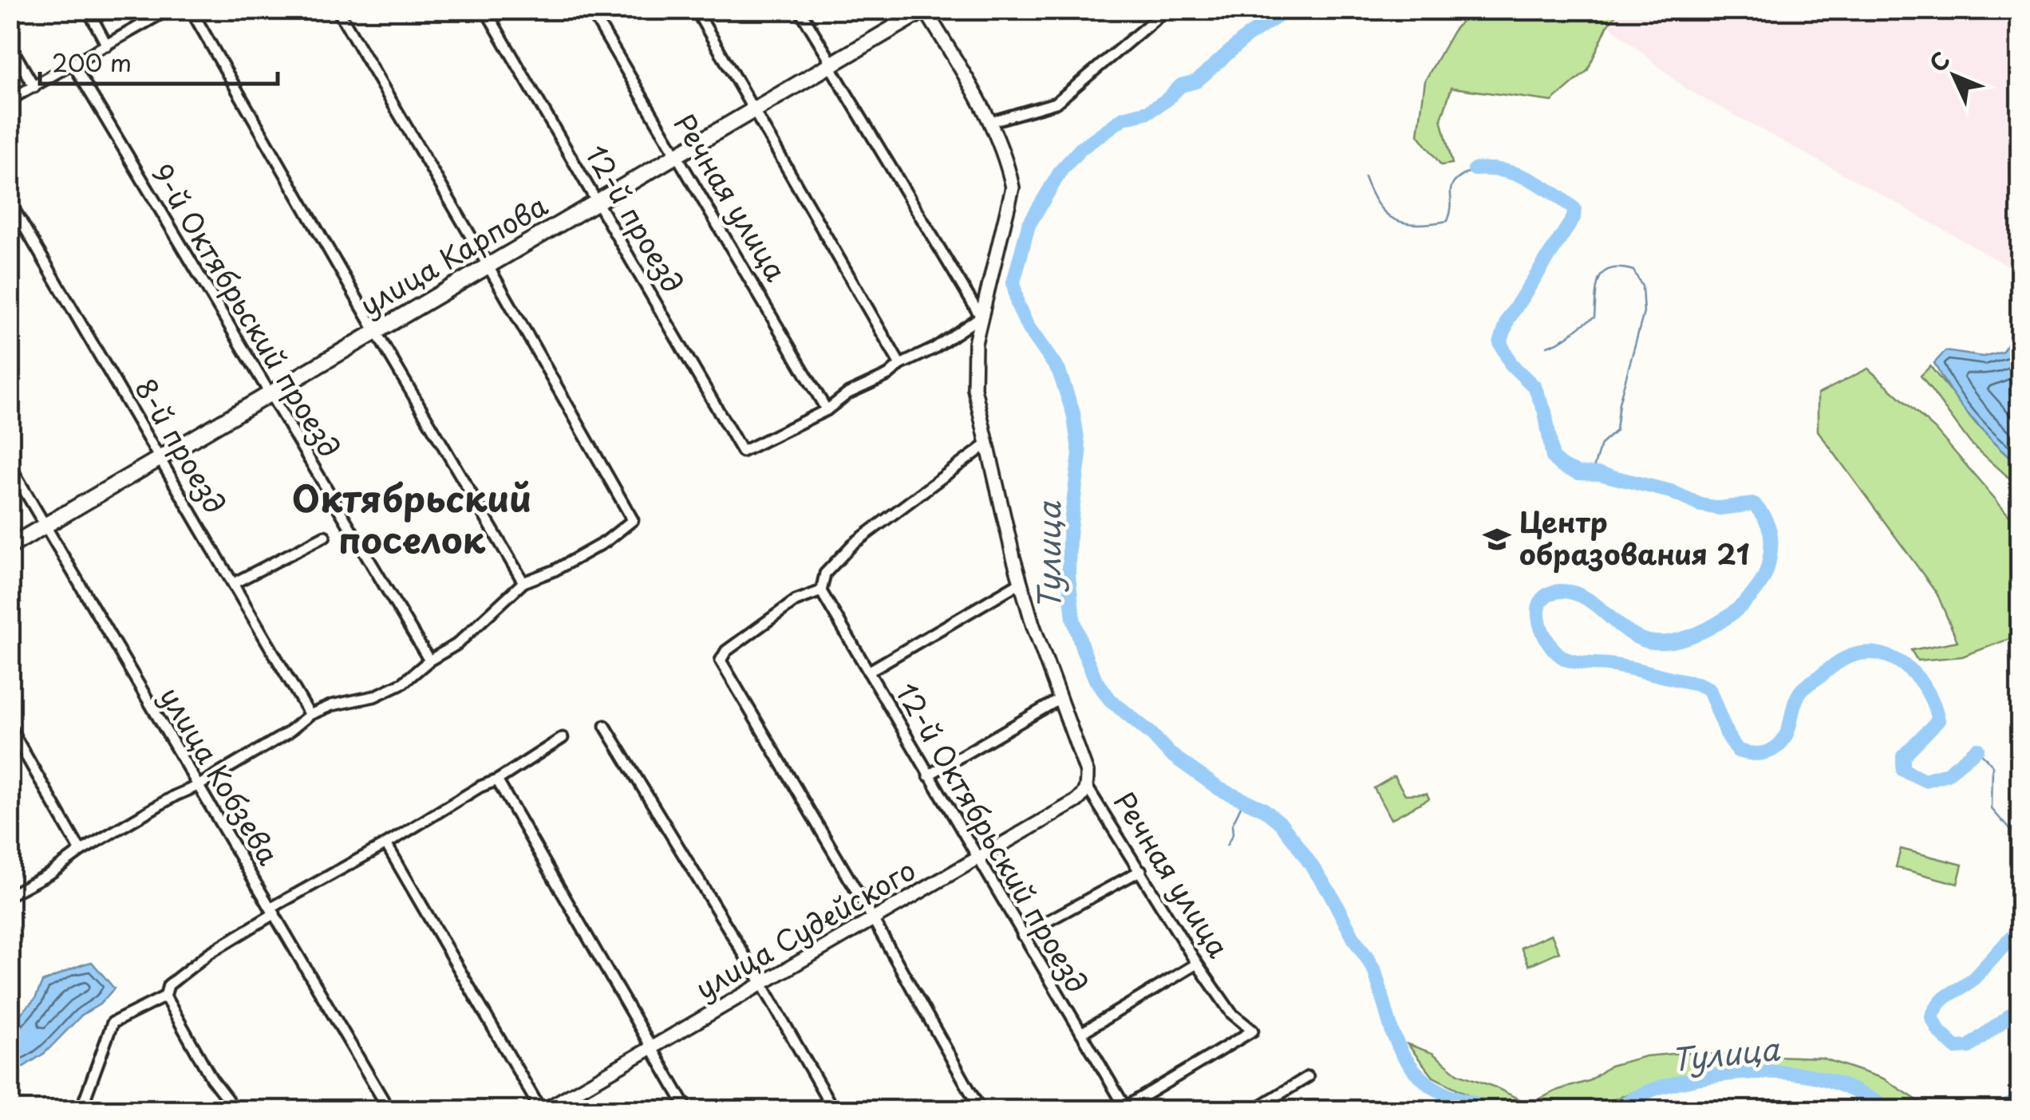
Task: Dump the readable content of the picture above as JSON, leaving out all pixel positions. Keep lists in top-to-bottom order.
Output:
{
  "streets": {
    "main road": ["улица Карпова"],
    "street": [
      "Речная улица",
      "12-й проезд",
      "9-й Октябрьский проезд",
      "8-й проезд",
      "улица Кобзева",
      "12-й Октябрьский проезд",
      "улица Судейского"
    ]
  },
  "crossings": [
    ["Речная улица", "12-й проезд"],
    ["Речная улица", "улица Карпова"],
    ["Речная улица", "12-й Октябрьский проезд"],
    ["Речная улица", "улица Судейского"],
    ["12-й проезд", "улица Карпова"],
    ["улица Карпова", "9-й Октябрьский проезд"],
    ["улица Карпова", "8-й проезд"],
    ["улица Карпова", "улица Кобзева"],
    ["12-й Октябрьский проезд", "улица Судейского"]
  ],
  "districts": ["Октябрьский поселок"],
  "water": ["Тулица"],
  "places": {
    "school or university": ["Центр образования 21"]
  },
  "scale_bar": "200 m",
  "north": "top left"
}
